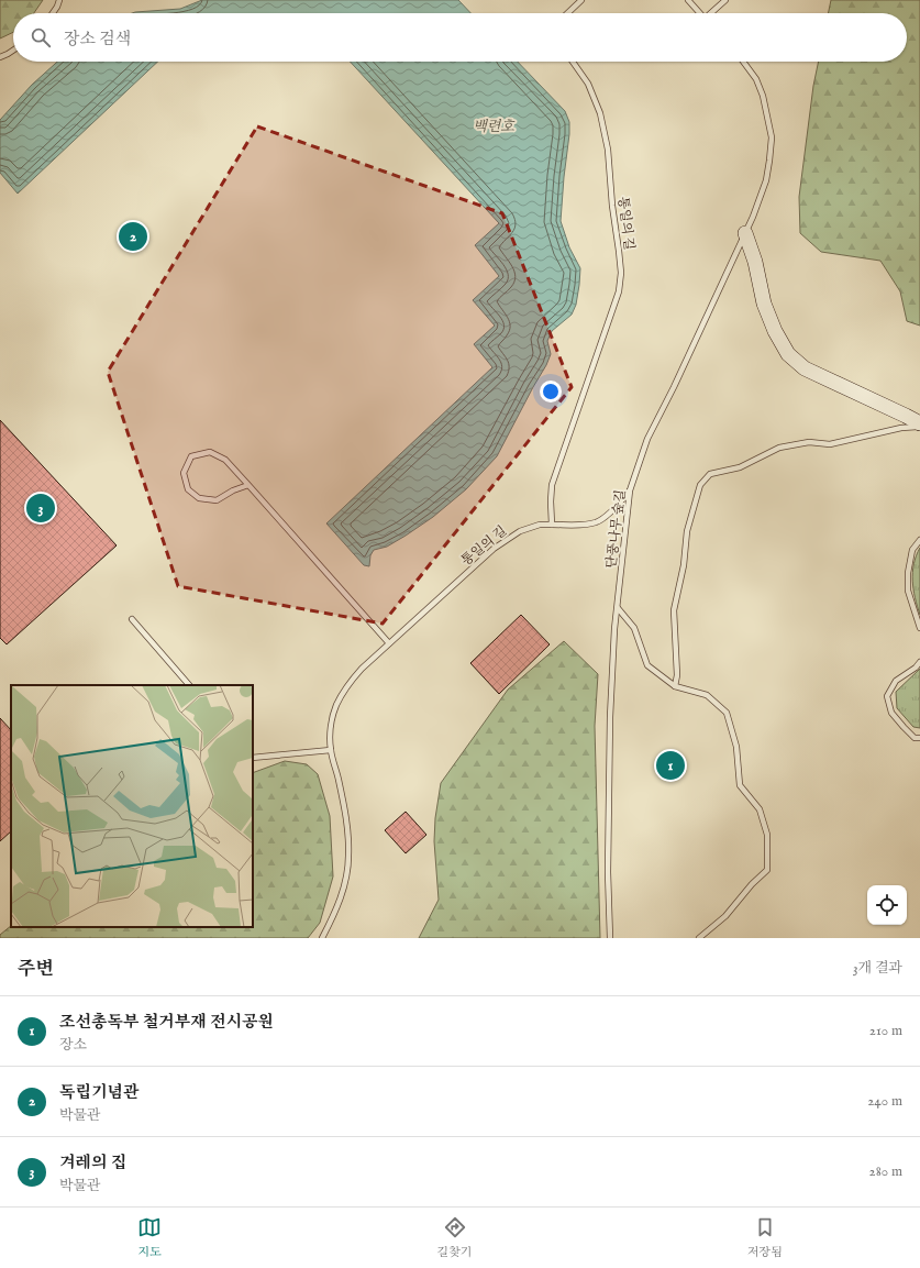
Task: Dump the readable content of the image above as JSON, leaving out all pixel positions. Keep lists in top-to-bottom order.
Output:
{
  "streets": {
    "lane": ["통일의 길", "단풍나무 숲길"]
  },
  "water": ["백련호"],
  "page": {
    "search": "장소 검색",
    "pins": ["2", "3", "1"],
    "heading": ["주변", "3개 결과"],
    "list": [
      {
        "mark": "1",
        "name": "조선총독부 철거부재 전시공원",
        "note": "장소",
        "value": "210 m"
      },
      {
        "mark": "2",
        "name": "독립기념관",
        "note": "박물관",
        "value": "240 m"
      },
      {
        "mark": "3",
        "name": "겨레의 집",
        "note": "박물관",
        "value": "280 m"
      }
    ],
    "nav": ["지도", "길찾기", "저장됨"]
  }
}
